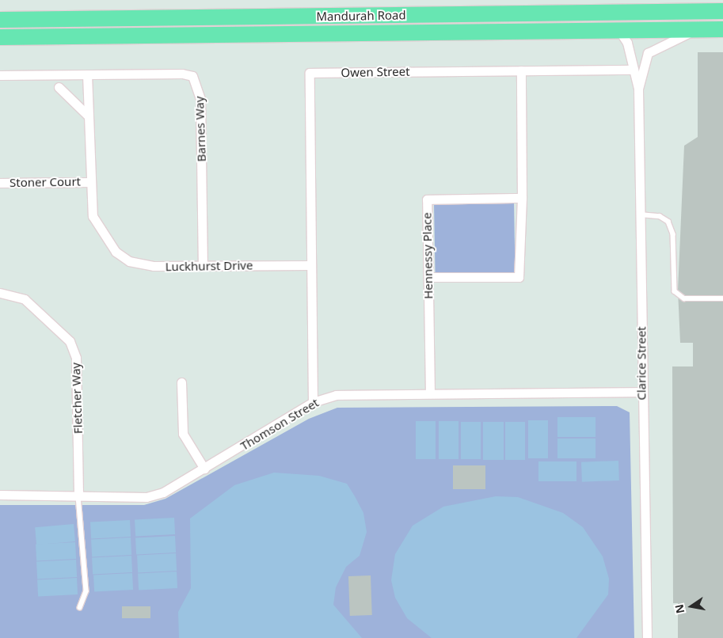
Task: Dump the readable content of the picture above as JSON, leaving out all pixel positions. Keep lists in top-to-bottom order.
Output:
{
  "streets": {
    "highway": ["Mandurah Road"],
    "street": [
      "Owen Street",
      "Barnes Way",
      "Stoner Court",
      "Hennessy Place",
      "Luckhurst Drive",
      "Clarice Street",
      "Fletcher Way",
      "Thomson Street"
    ]
  },
  "crossings": [
    ["Mandurah Road", "Clarice Street"],
    ["Owen Street", "Luckhurst Drive"],
    ["Owen Street", "Clarice Street"],
    ["Barnes Way", "Luckhurst Drive"],
    ["Stoner Court", "Luckhurst Drive"],
    ["Hennessy Place", "Thomson Street"],
    ["Clarice Street", "Thomson Street"],
    ["Fletcher Way", "Thomson Street"]
  ],
  "north": "left"
}
